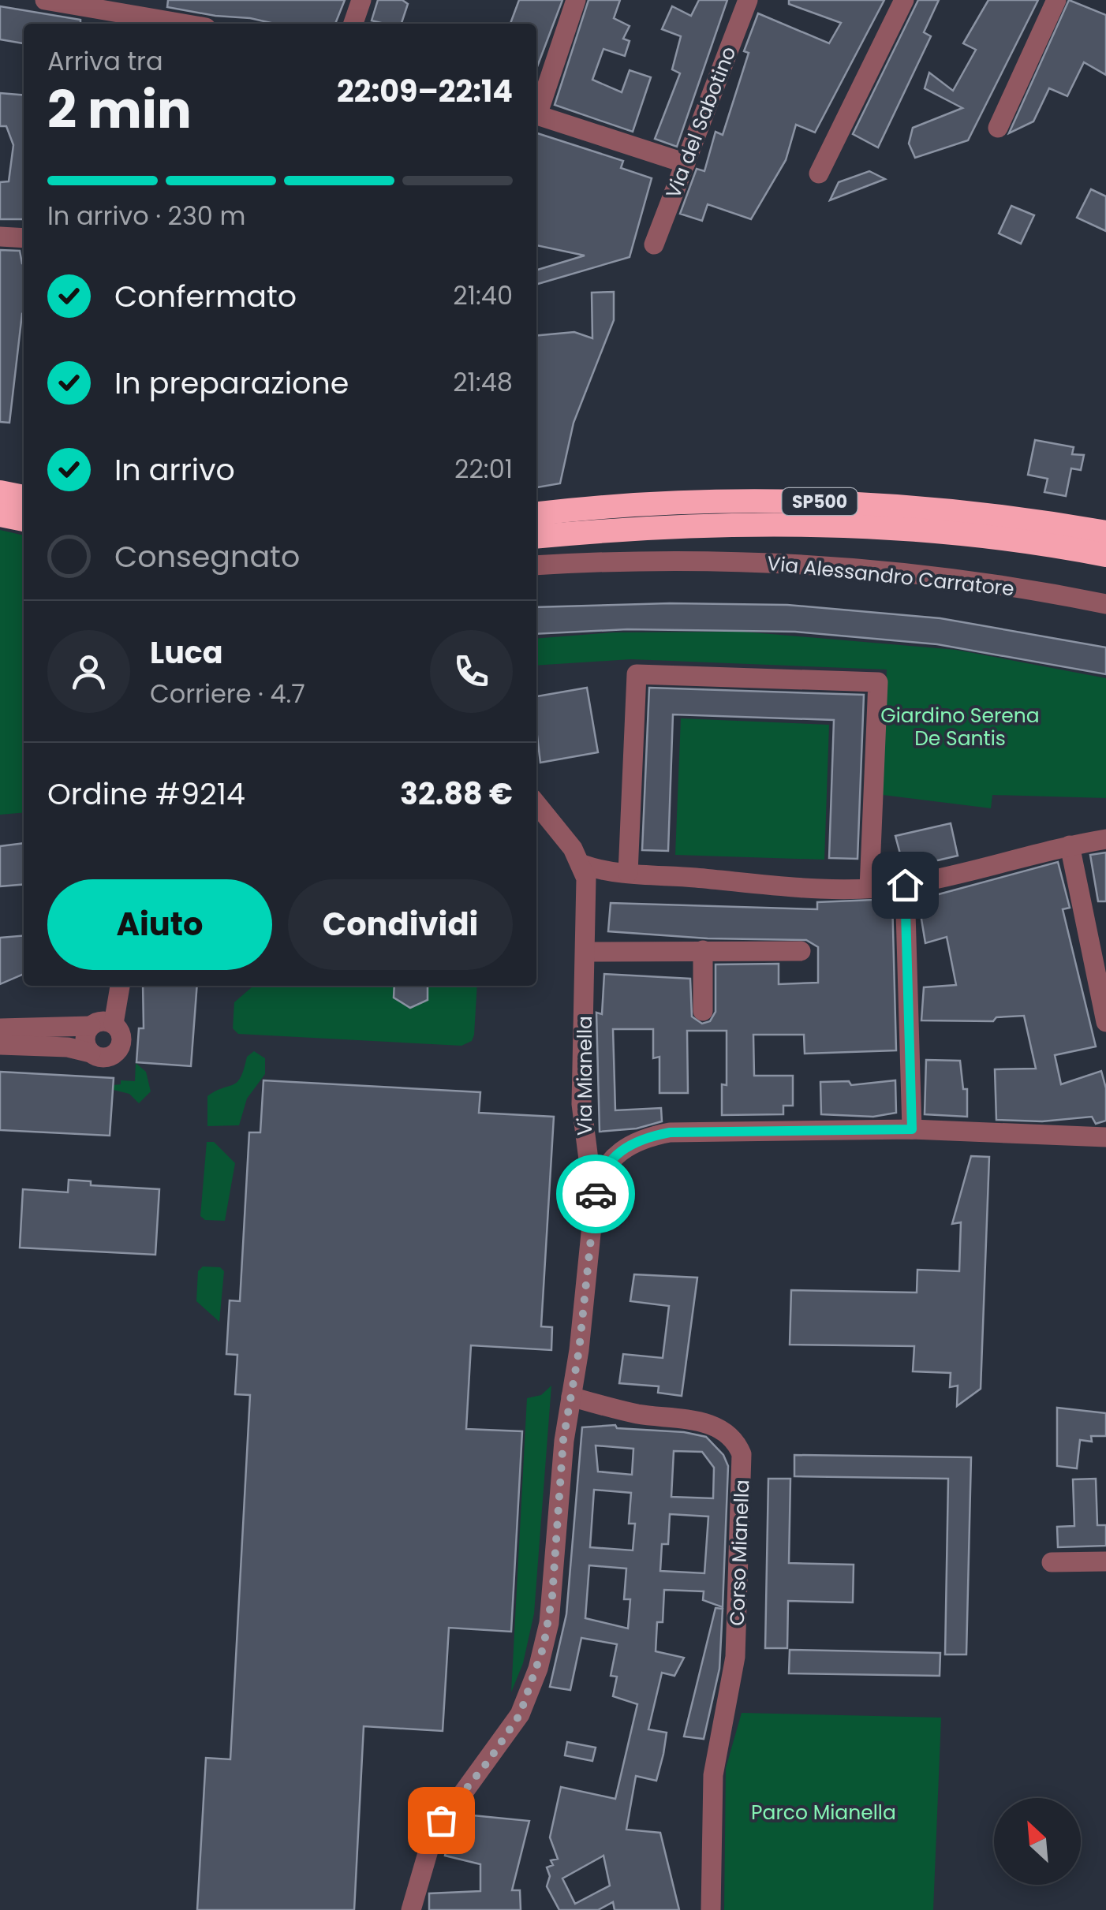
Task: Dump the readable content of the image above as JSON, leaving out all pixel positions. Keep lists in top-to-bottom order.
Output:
{
  "streets": {
    "highway": ["SP500"],
    "street": [
      "Via del Sabotino",
      "Via Alessandro Carratore",
      "Via Mianella",
      "Corso Mianella"
    ]
  },
  "crossings": [
    ["Via Mianella", "Corso Mianella"]
  ],
  "parks": ["Giardino Serena De Santis", "Parco Mianella"],
  "north": "top left",
  "page": {
    "heading": ["2 min", "Arriva tra", "22:09–22:14"],
    "panel": [
      "Luca",
      "Corriere · 4.7",
      "Ordine #9214",
      "32.88 €"
    ],
    "bar": "In arrivo · 230 m",
    "list": [
      ["Confermato", "21:40"],
      ["In preparazione", "21:48"],
      ["In arrivo", "22:01"],
      "Consegnato"
    ],
    "buttons": ["Aiuto", "Condividi"]
  }
}
